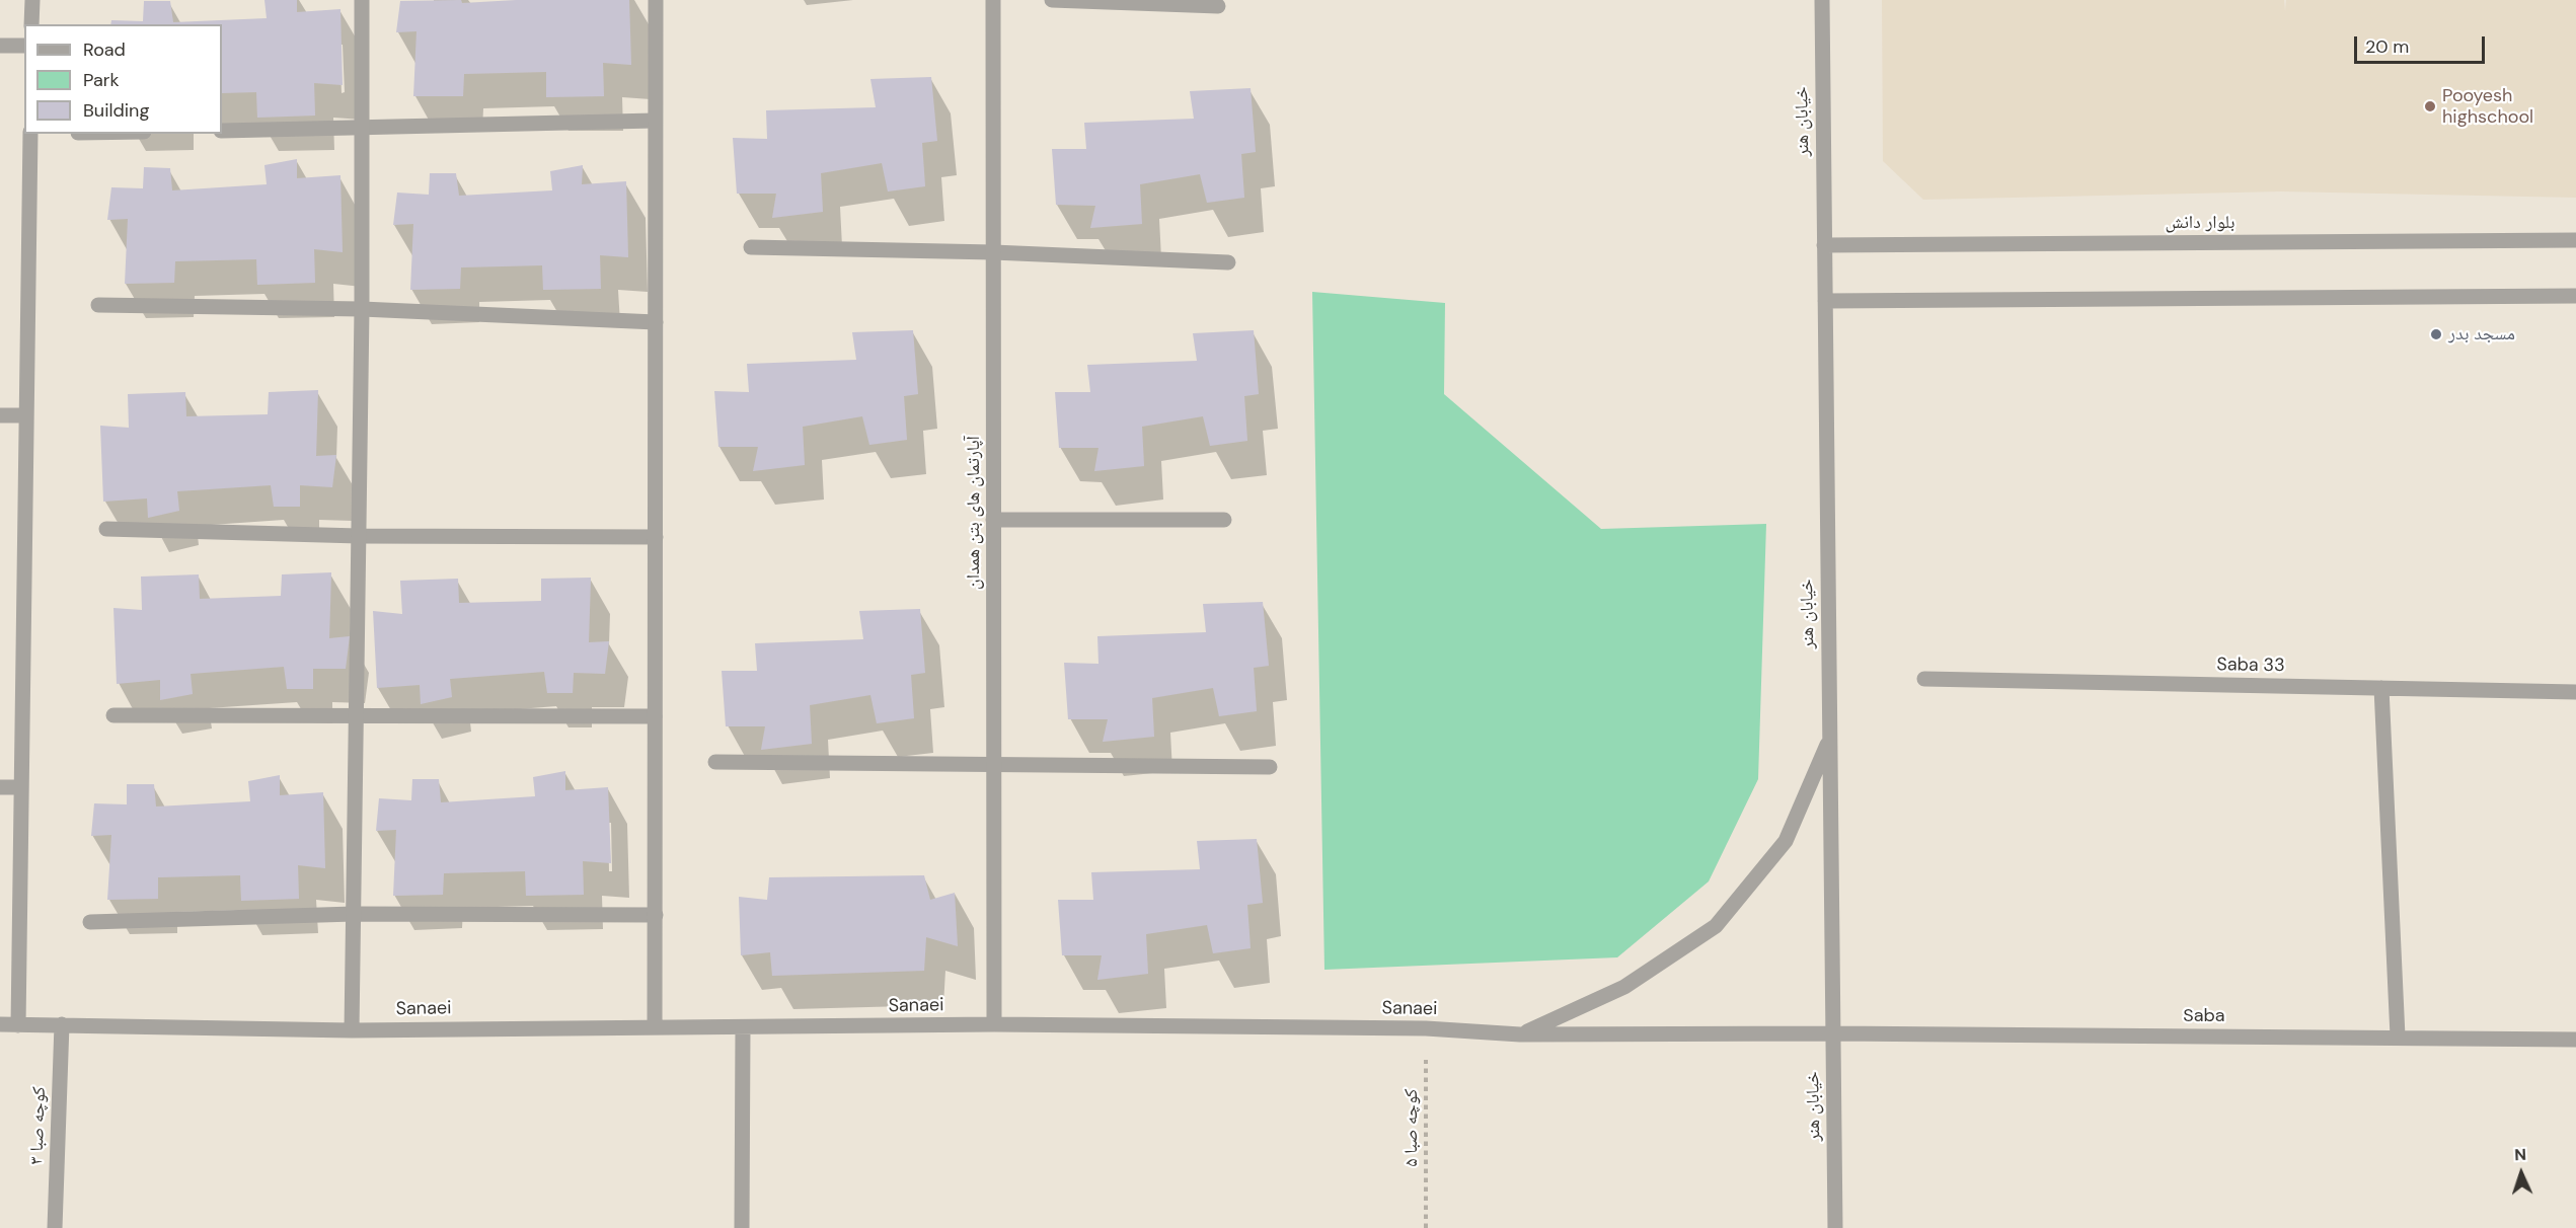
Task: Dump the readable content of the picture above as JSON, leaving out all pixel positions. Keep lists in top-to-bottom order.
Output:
{
  "streets": {
    "street": [
      "خیابان هنر",
      "بلوار دانش",
      "آپارتمان های بتن همدان",
      "Saba 33",
      "Sanaei",
      "Saba",
      "کوچه صبا ۳"
    ],
    "path": ["کوچه صبا ۵"]
  },
  "crossings": [
    ["خیابان هنر", "بلوار دانش"],
    ["خیابان هنر", "Sanaei"],
    ["خیابان هنر", "Saba"],
    ["آپارتمان های بتن همدان", "Sanaei"],
    ["Sanaei", "Saba"],
    ["Sanaei", "کوچه صبا ۳"],
    ["Sanaei", "کوچه صبا ۵"]
  ],
  "places": ["Pooyesh highschool", "مسجد بدر"],
  "legend": ["Road", "Park", "Building"],
  "scale_bar": "20 m",
  "north": "top"
}
